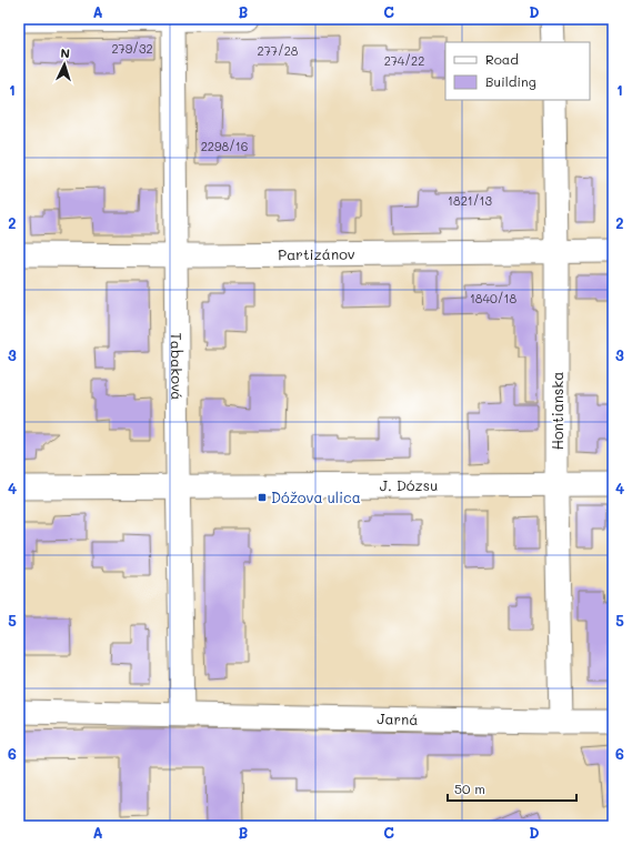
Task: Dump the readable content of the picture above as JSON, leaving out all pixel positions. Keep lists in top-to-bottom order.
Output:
{
  "streets": {
    "street": [
      "Partizánov",
      "Tabaková",
      "Hontianska",
      "J. Dózsu",
      "Jarná"
    ]
  },
  "crossings": [
    ["Partizánov", "Tabaková"],
    ["Partizánov", "Hontianska"],
    ["Tabaková", "J. Dózsu"],
    ["Tabaková", "Jarná"],
    ["Hontianska", "J. Dózsu"],
    ["Hontianska", "Jarná"]
  ],
  "places": {
    "transit": ["Dóžova ulica"]
  },
  "house_numbers": [
    "279/32",
    "277/28",
    "274/22",
    "2298/16",
    "1821/13",
    "1840/18"
  ],
  "legend": ["Road", "Building"],
  "scale_bar": "50 m",
  "north": "top",
  "grid": {
    "columns": [
      "A",
      "B",
      "C",
      "D"
    ],
    "rows": [
      "1",
      "2",
      "3",
      "4",
      "5",
      "6"
    ]
  }
}
